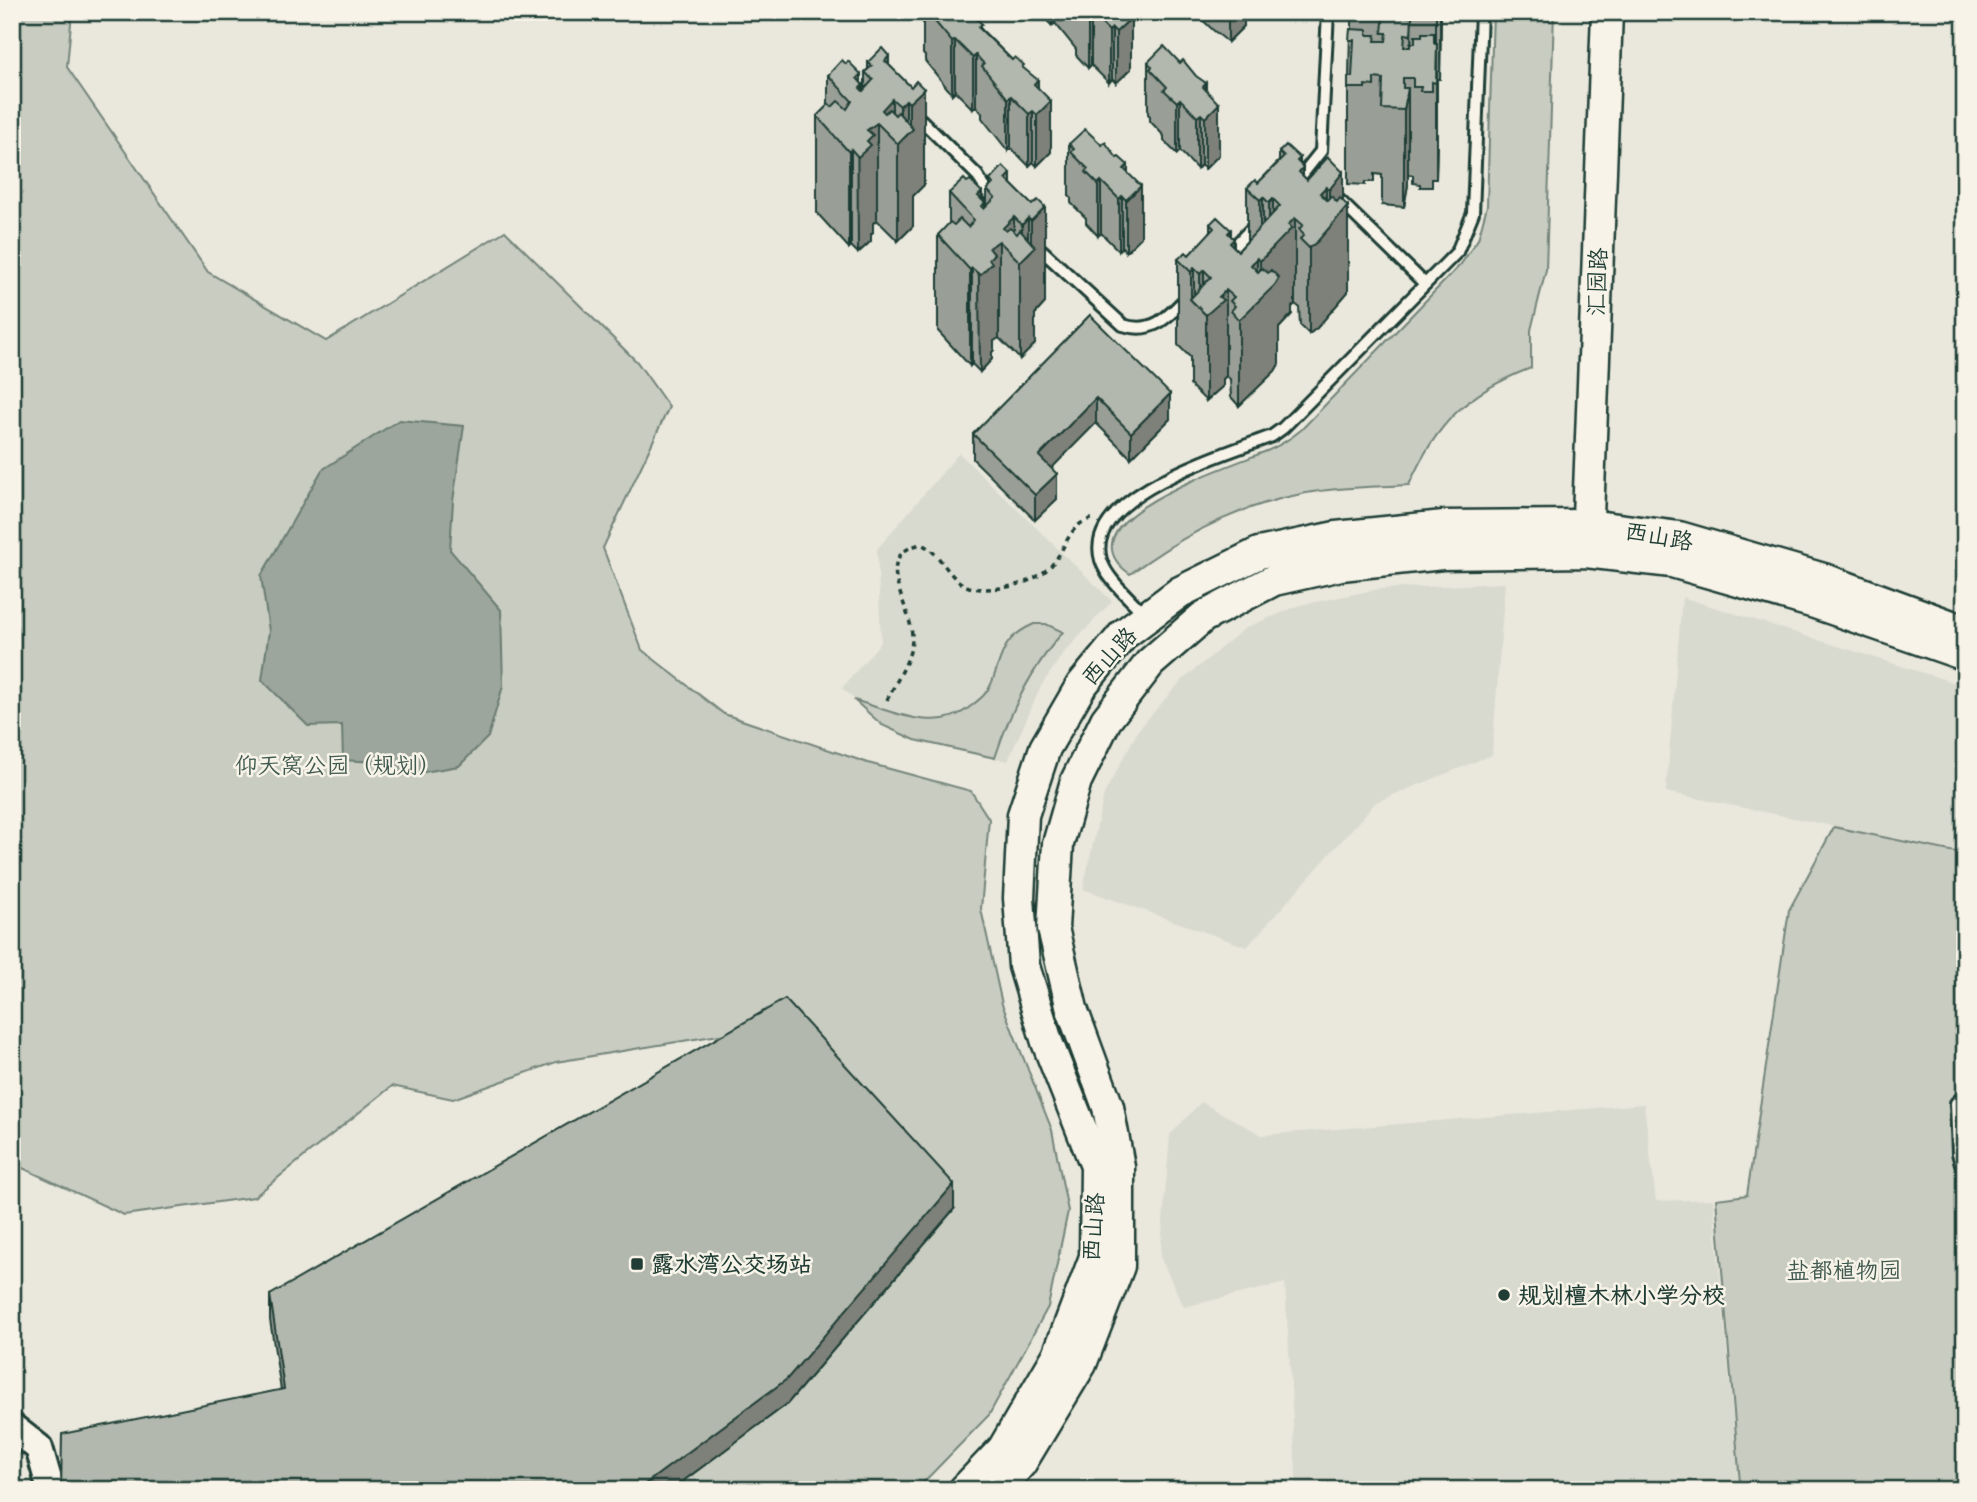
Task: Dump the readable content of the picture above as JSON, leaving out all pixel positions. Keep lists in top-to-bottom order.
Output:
{
  "streets": {
    "main road": ["汇园路", "西山路"]
  },
  "crossings": [
    ["汇园路", "西山路"]
  ],
  "parks": ["仰天窝公园（规划）", "盐都植物园"],
  "places": {
    "transit": ["露水湾公交场站"],
    "other": ["规划檀木林小学分校"]
  }
}
